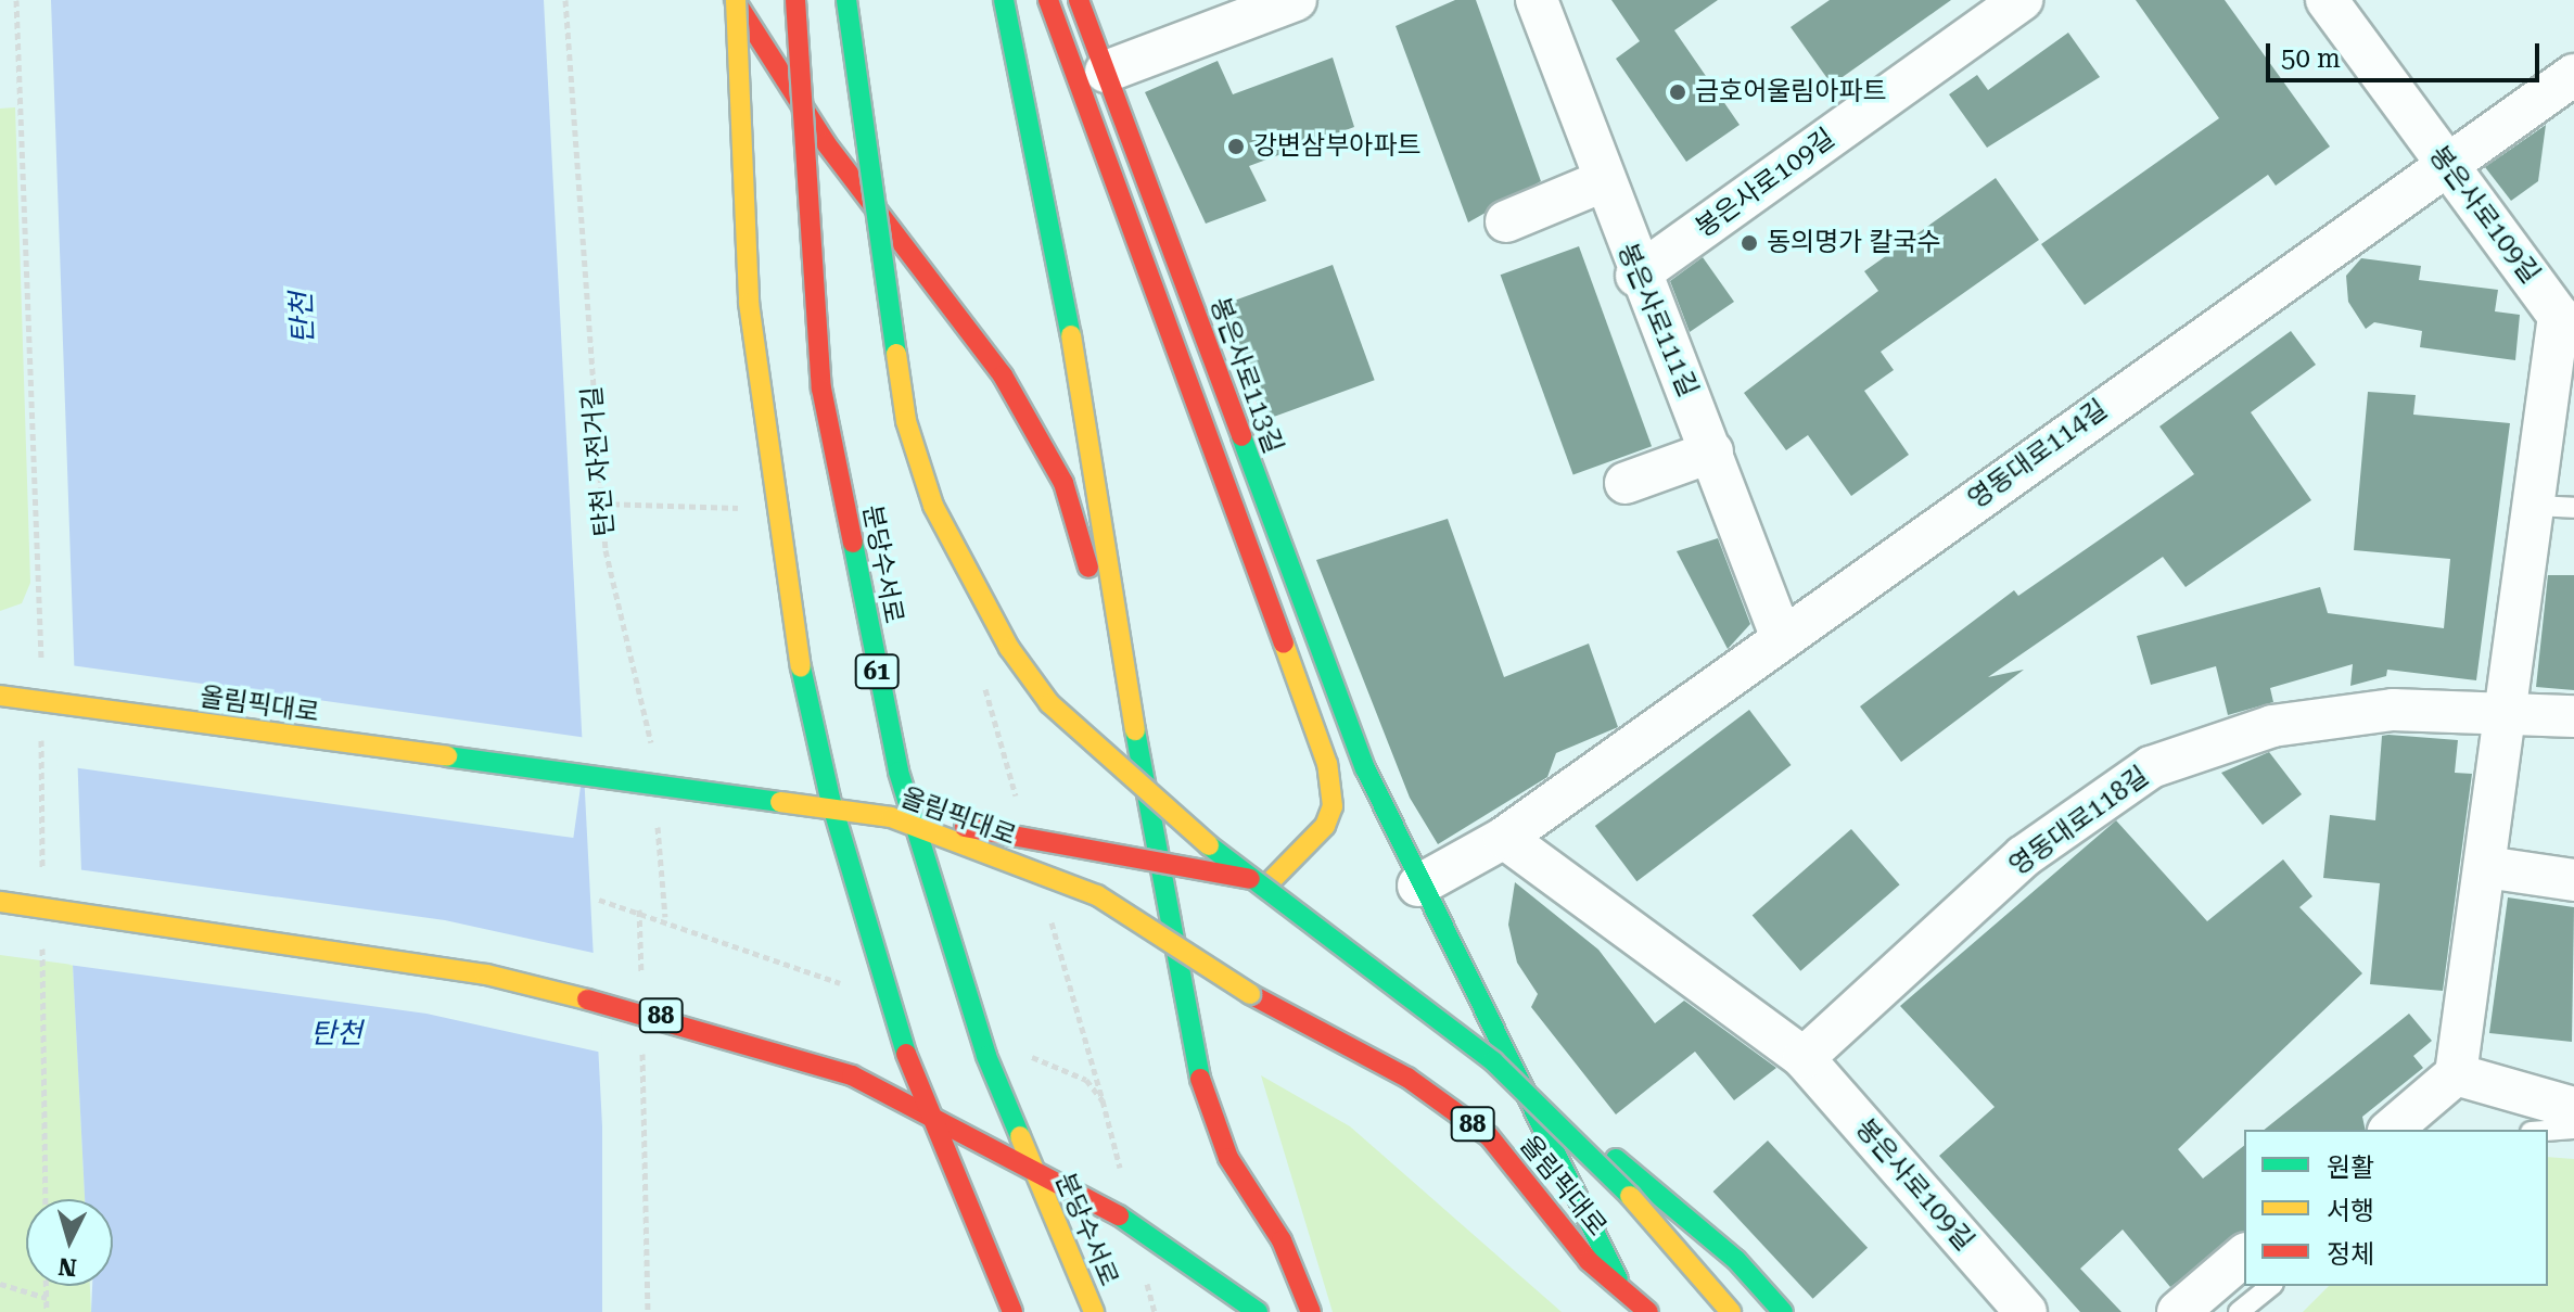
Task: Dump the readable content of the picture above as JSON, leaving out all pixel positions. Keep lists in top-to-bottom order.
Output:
{
  "streets": {
    "main road": [
      "봉은사로113길",
      "분당수서로",
      "61",
      "올림픽대로",
      "88"
    ],
    "street": [
      "봉은사로109길",
      "봉은사로111길",
      "영동대로114길",
      "영동대로118길"
    ],
    "path": ["탄천 자전거길"]
  },
  "crossings": [
    ["봉은사로109길", "봉은사로111길"],
    ["봉은사로109길", "영동대로114길"],
    ["봉은사로109길", "영동대로118길"],
    ["봉은사로111길", "영동대로114길"],
    ["봉은사로113길", "영동대로114길"],
    ["봉은사로113길", "올림픽대로"]
  ],
  "water": ["탄천"],
  "places": ["금호어울림아파트", "강변삼부아파트", "동의명가 칼국수"],
  "legend": ["원활", "서행", "정체"],
  "scale_bar": "50 m",
  "north": "bottom"
}
